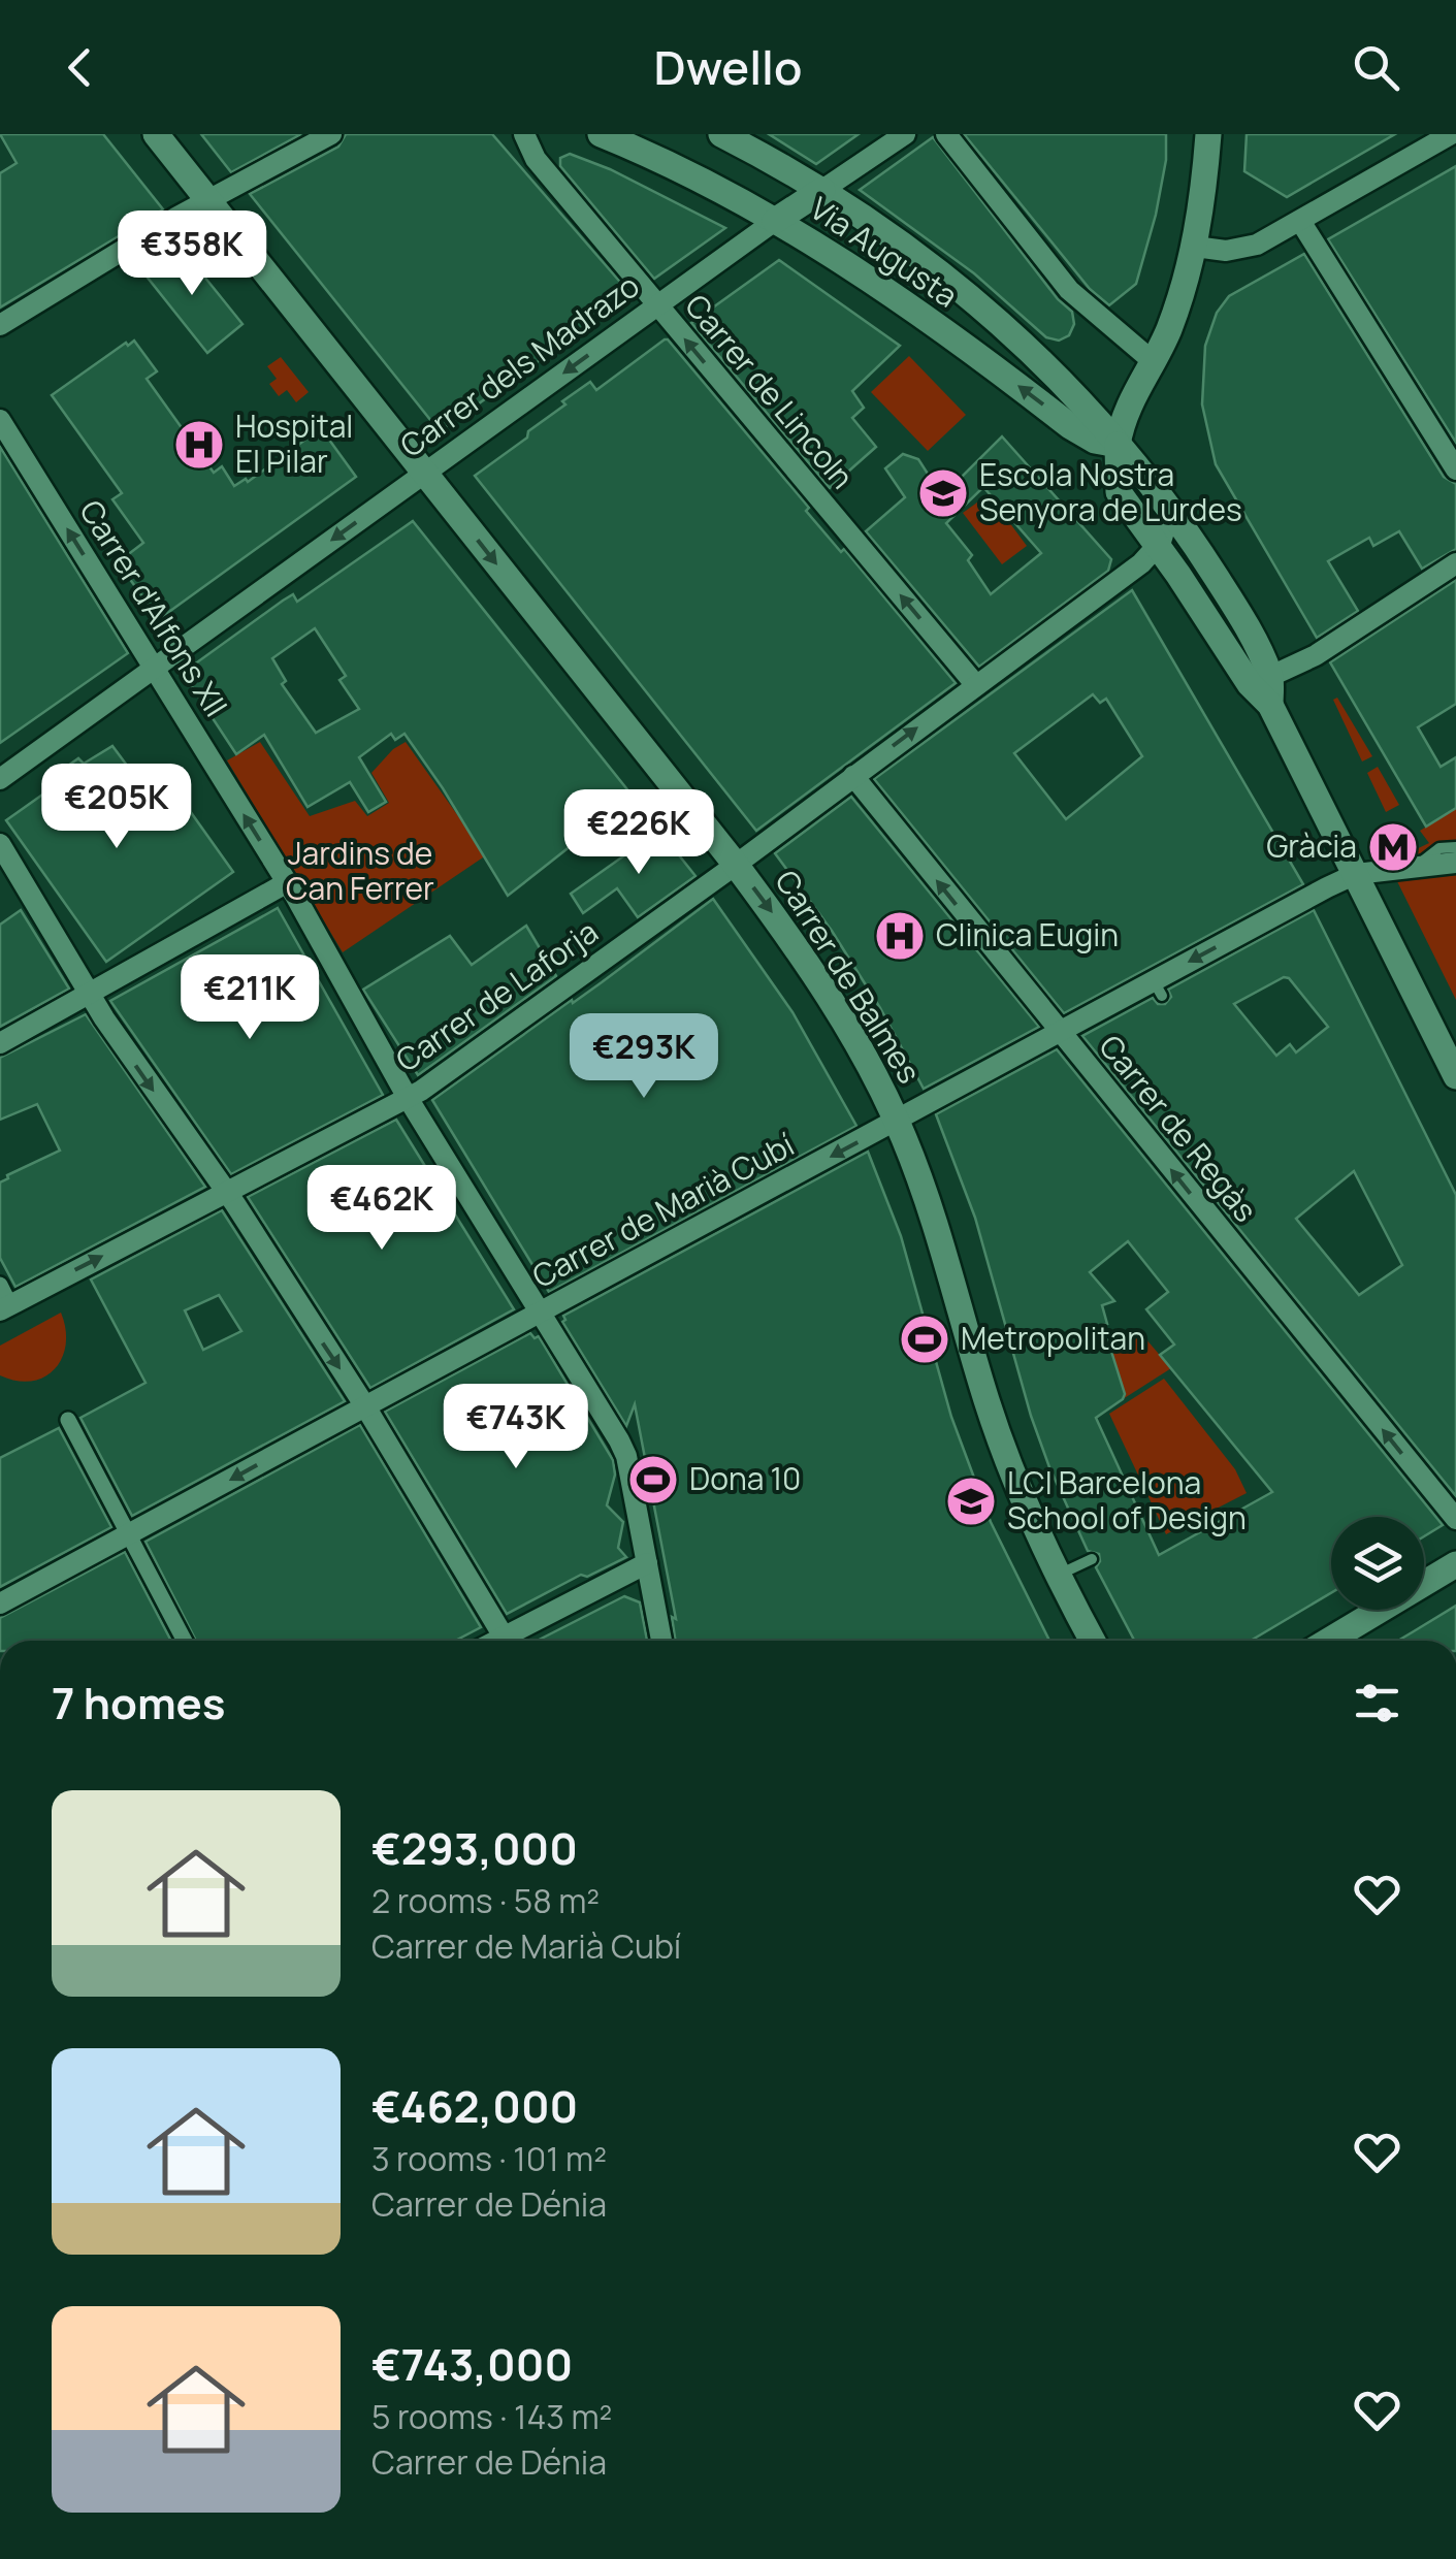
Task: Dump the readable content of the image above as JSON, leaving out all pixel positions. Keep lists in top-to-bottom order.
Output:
{
  "streets": {
    "main road": ["Via Augusta", "Carrer de Balmes"],
    "street": [
      "Carrer dels Madrazo",
      "Carrer de Lincoln",
      "Carrer d'Alfons XII",
      "Carrer de Laforja",
      "Carrer de Regàs",
      "Carrer de Marià Cubí"
    ]
  },
  "crossings": [
    ["Via Augusta", "Carrer dels Madrazo"],
    ["Carrer dels Madrazo", "Carrer de Lincoln"],
    ["Carrer dels Madrazo", "Carrer d'Alfons XII"],
    ["Carrer dels Madrazo", "Carrer de Balmes"],
    ["Carrer de Lincoln", "Carrer de Laforja"],
    ["Carrer d'Alfons XII", "Carrer de Laforja"],
    ["Carrer d'Alfons XII", "Carrer de Marià Cubí"],
    ["Carrer de Balmes", "Carrer de Laforja"],
    ["Carrer de Balmes", "Carrer de Marià Cubí"],
    ["Carrer de Laforja", "Carrer de Regàs"],
    ["Carrer de Regàs", "Carrer de Marià Cubí"]
  ],
  "one_way": [
    "Carrer dels Madrazo",
    "Carrer de Lincoln",
    "Carrer d'Alfons XII",
    "Carrer de Balmes",
    "Carrer de Regàs",
    "Carrer de Marià Cubí"
  ],
  "parks": ["Jardins de Can Ferrer"],
  "places": {
    "hospital": ["Hospital El Pilar", "Clinica Eugin"],
    "school or university": ["Escola Nostra Senyora de Lurdes", "LCI Barcelona School of Design"],
    "metro station": ["Gràcia"],
    "sports": ["Metropolitan", "Dona 10"]
  },
  "page": {
    "header": "Dwello",
    "price": [
      "€358K",
      "€205K",
      "€226K",
      "€211K",
      "€293K",
      "€462K",
      "€743K"
    ],
    "heading": "7 homes",
    "list": [
      {
        "name": "€293,000",
        "note": "2 rooms · 58 m² · Carrer de Marià Cubí"
      },
      {
        "name": "€462,000",
        "note": "3 rooms · 101 m² · Carrer de Dénia"
      },
      {
        "name": "€743,000",
        "note": "5 rooms · 143 m² · Carrer de Dénia"
      }
    ]
  }
}
